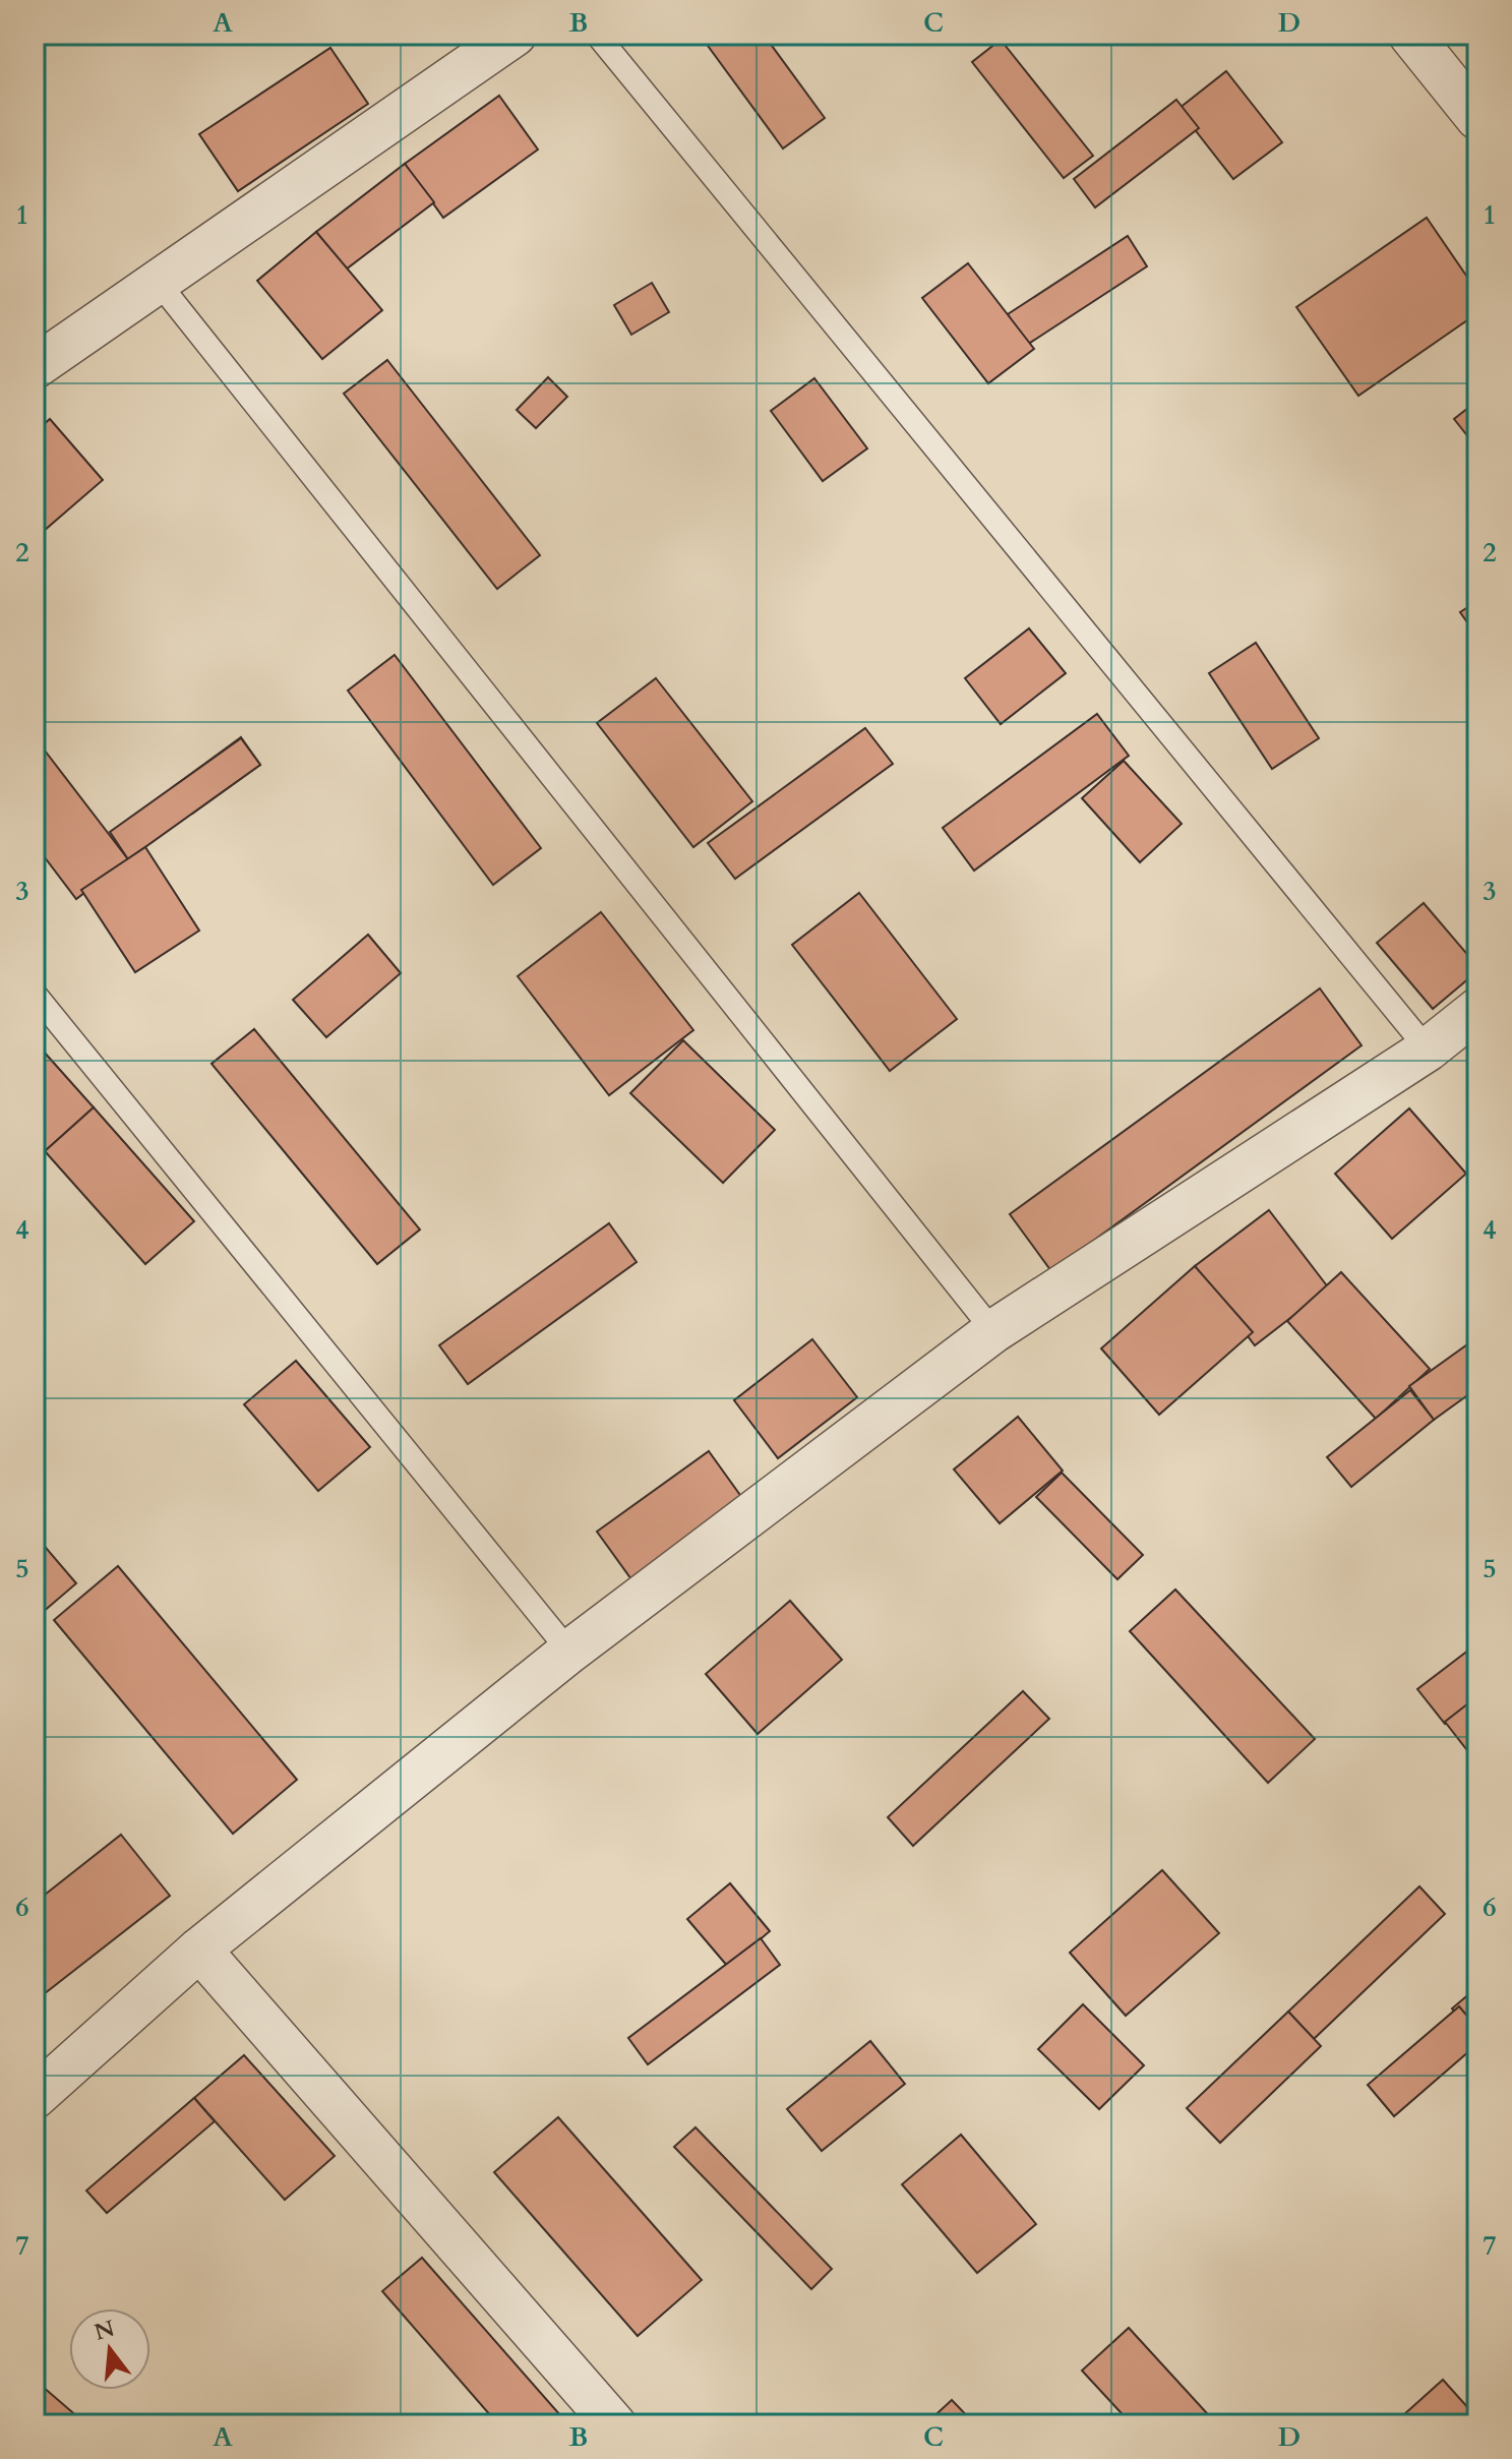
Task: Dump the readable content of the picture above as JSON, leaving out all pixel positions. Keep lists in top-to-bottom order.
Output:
{
  "north": "top",
  "grid": {
    "columns": [
      "A",
      "B",
      "C",
      "D"
    ],
    "rows": [
      "1",
      "2",
      "3",
      "4",
      "5",
      "6",
      "7"
    ]
  }
}
